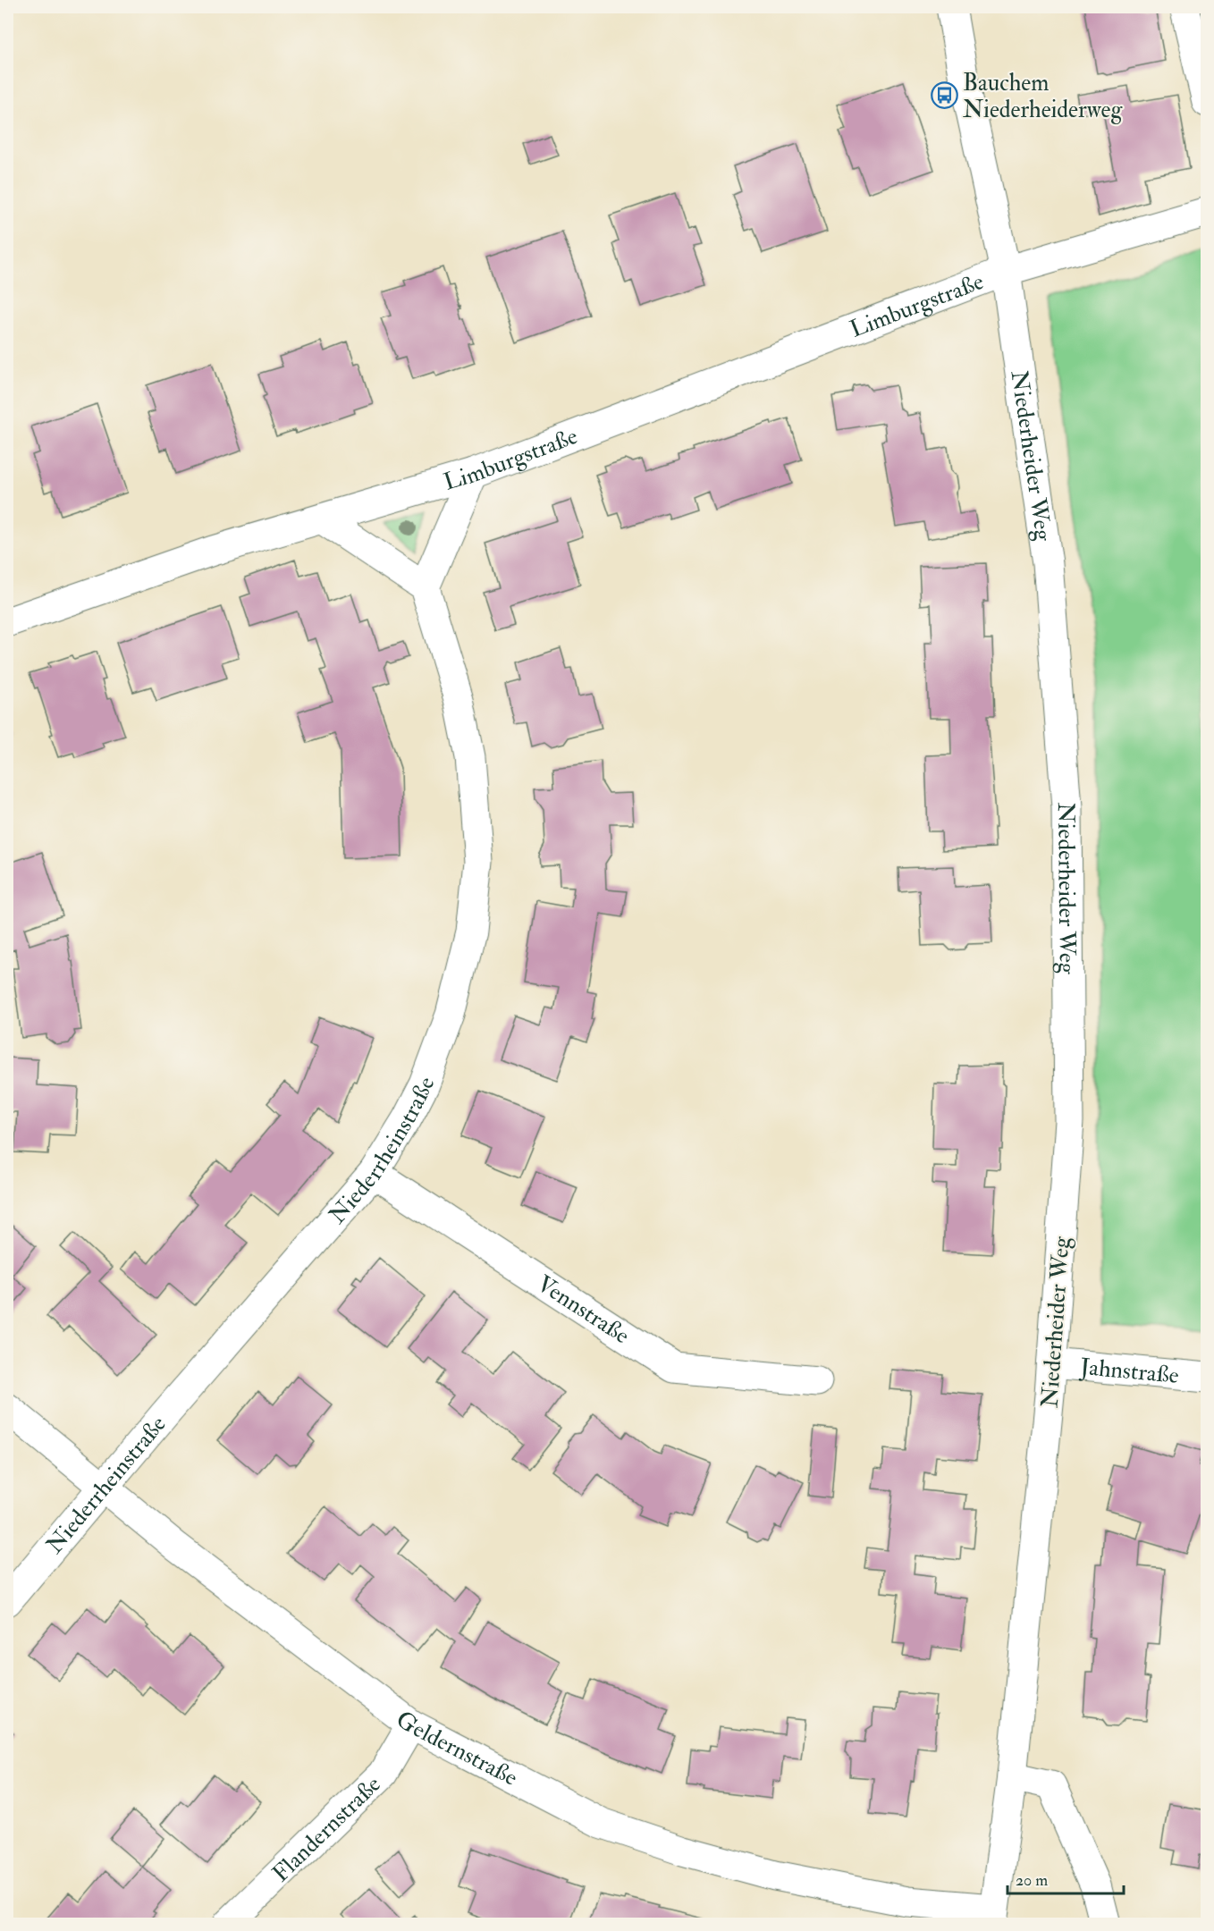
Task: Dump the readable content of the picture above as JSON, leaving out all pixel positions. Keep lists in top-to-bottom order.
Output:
{
  "streets": {
    "street": [
      "Limburgstraße",
      "Niederheider Weg",
      "Niederrheinstraße",
      "Vennstraße",
      "Jahnstraße",
      "Geldernstraße",
      "Flandernstraße"
    ]
  },
  "crossings": [
    ["Limburgstraße", "Niederheider Weg"],
    ["Niederheider Weg", "Jahnstraße"],
    ["Niederheider Weg", "Geldernstraße"],
    ["Niederrheinstraße", "Vennstraße"],
    ["Niederrheinstraße", "Geldernstraße"],
    ["Geldernstraße", "Flandernstraße"]
  ],
  "places": {
    "bus stop": ["Bauchem Niederheiderweg"]
  },
  "scale_bar": "20 m"
}
